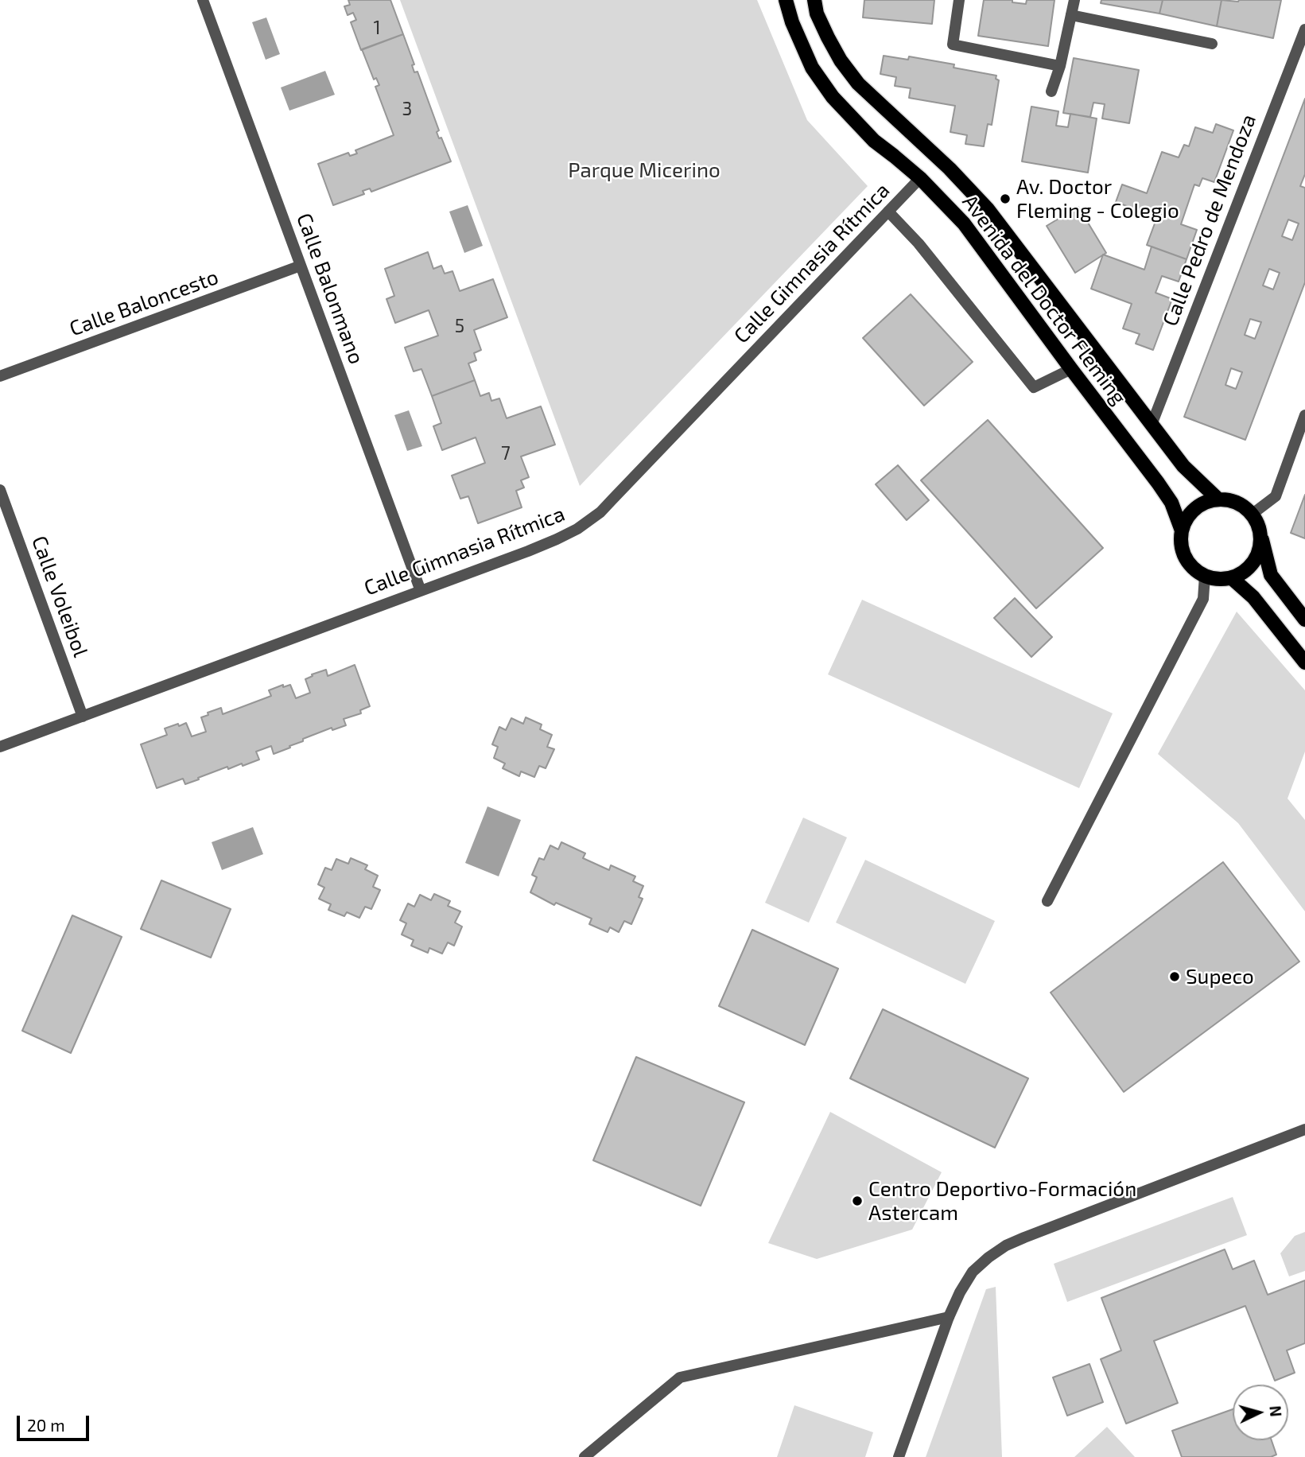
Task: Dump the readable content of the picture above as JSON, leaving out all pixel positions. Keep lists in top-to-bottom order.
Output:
{
  "streets": {
    "main road": ["Avenida del Doctor Fleming"],
    "street": [
      "Calle Pedro de Mendoza",
      "Calle Gimnasia Rítmica",
      "Calle Balonmano",
      "Calle Baloncesto",
      "Calle Voleibol"
    ]
  },
  "crossings": [
    ["Calle Pedro de Mendoza", "Avenida del Doctor Fleming"],
    ["Calle Gimnasia Rítmica", "Calle Balonmano"],
    ["Calle Gimnasia Rítmica", "Avenida del Doctor Fleming"],
    ["Calle Gimnasia Rítmica", "Calle Voleibol"],
    ["Calle Balonmano", "Calle Baloncesto"]
  ],
  "parks": ["Parque Micerino"],
  "places": ["Av. Doctor Fleming - Colegio", "Supeco", "Centro Deportivo-Formación Astercam"],
  "house_numbers": [
    "1",
    "3",
    "5",
    "7"
  ],
  "scale_bar": "20 m",
  "north": "right"
}
